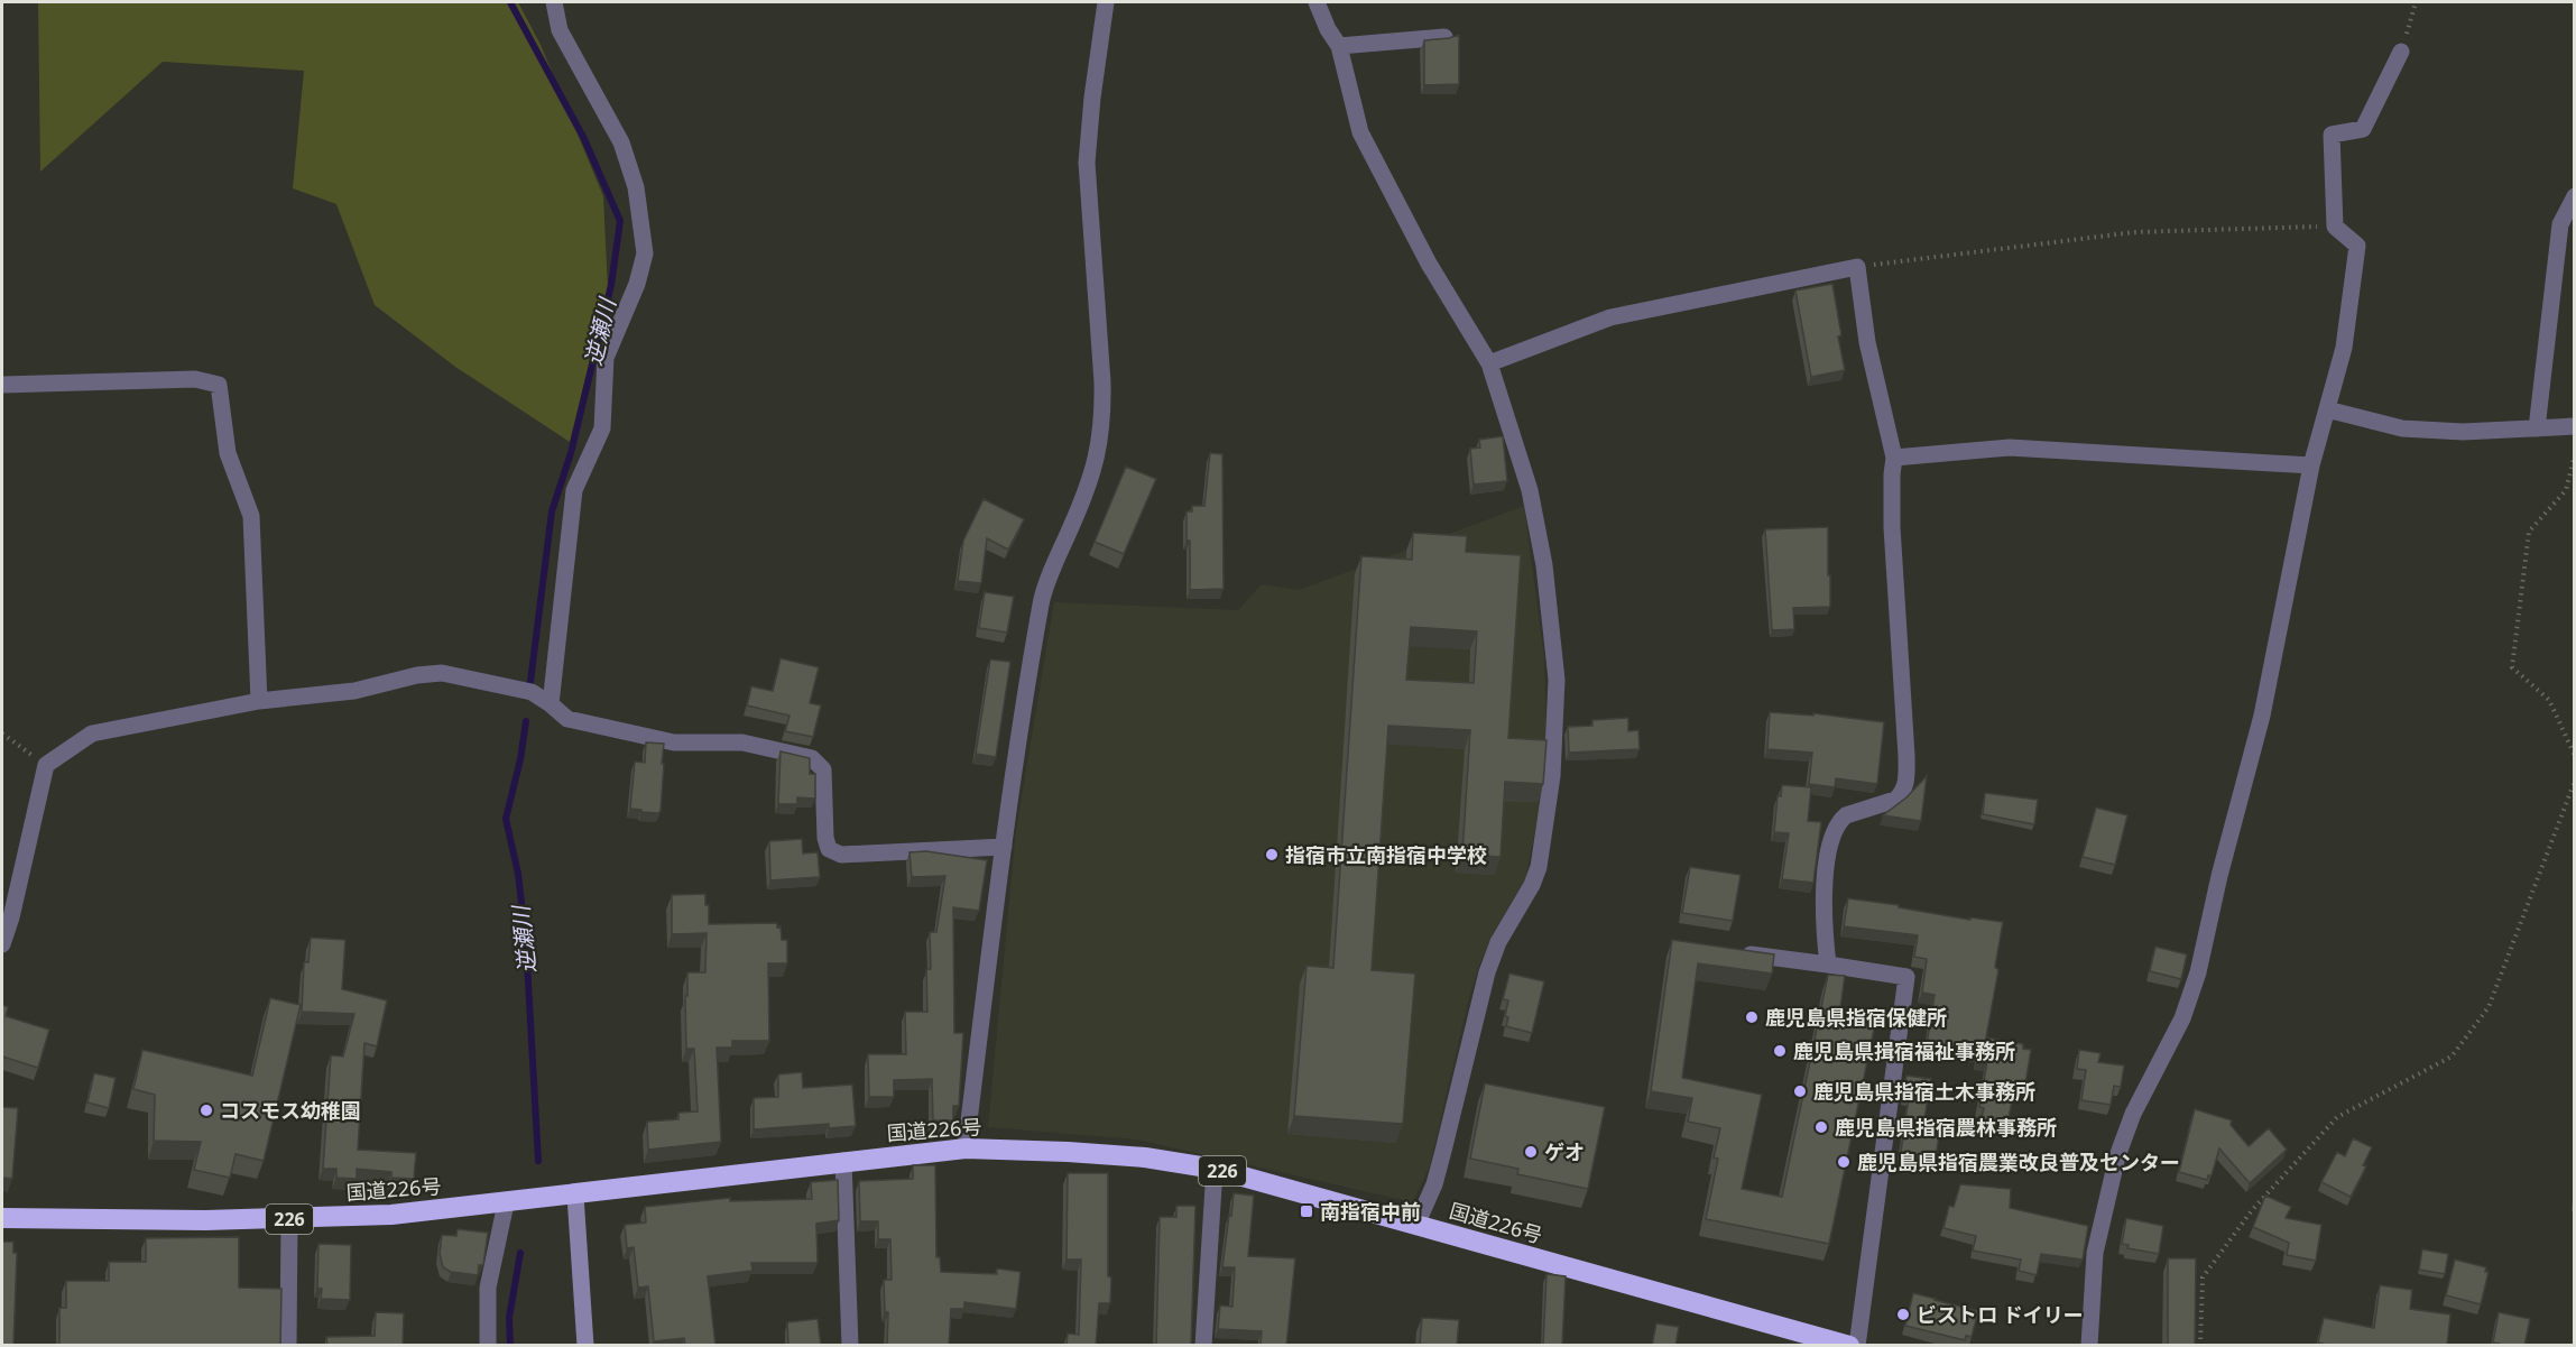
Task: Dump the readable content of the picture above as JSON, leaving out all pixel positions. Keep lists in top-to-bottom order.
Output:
{
  "streets": {
    "highway": ["国道226号", "226"]
  },
  "water": ["逆瀬川"],
  "places": {
    "other": [
      "指宿市立南指宿中学校",
      "鹿児島県指宿保健所",
      "鹿児島県揖宿福祉事務所",
      "鹿児島県指宿土木事務所",
      "コスモス幼稚園",
      "鹿児島県指宿農林事務所",
      "ゲオ",
      "鹿児島県指宿農業改良普及センター",
      "ビストロ ドイリー"
    ],
    "transit": ["南指宿中前"]
  }
}
